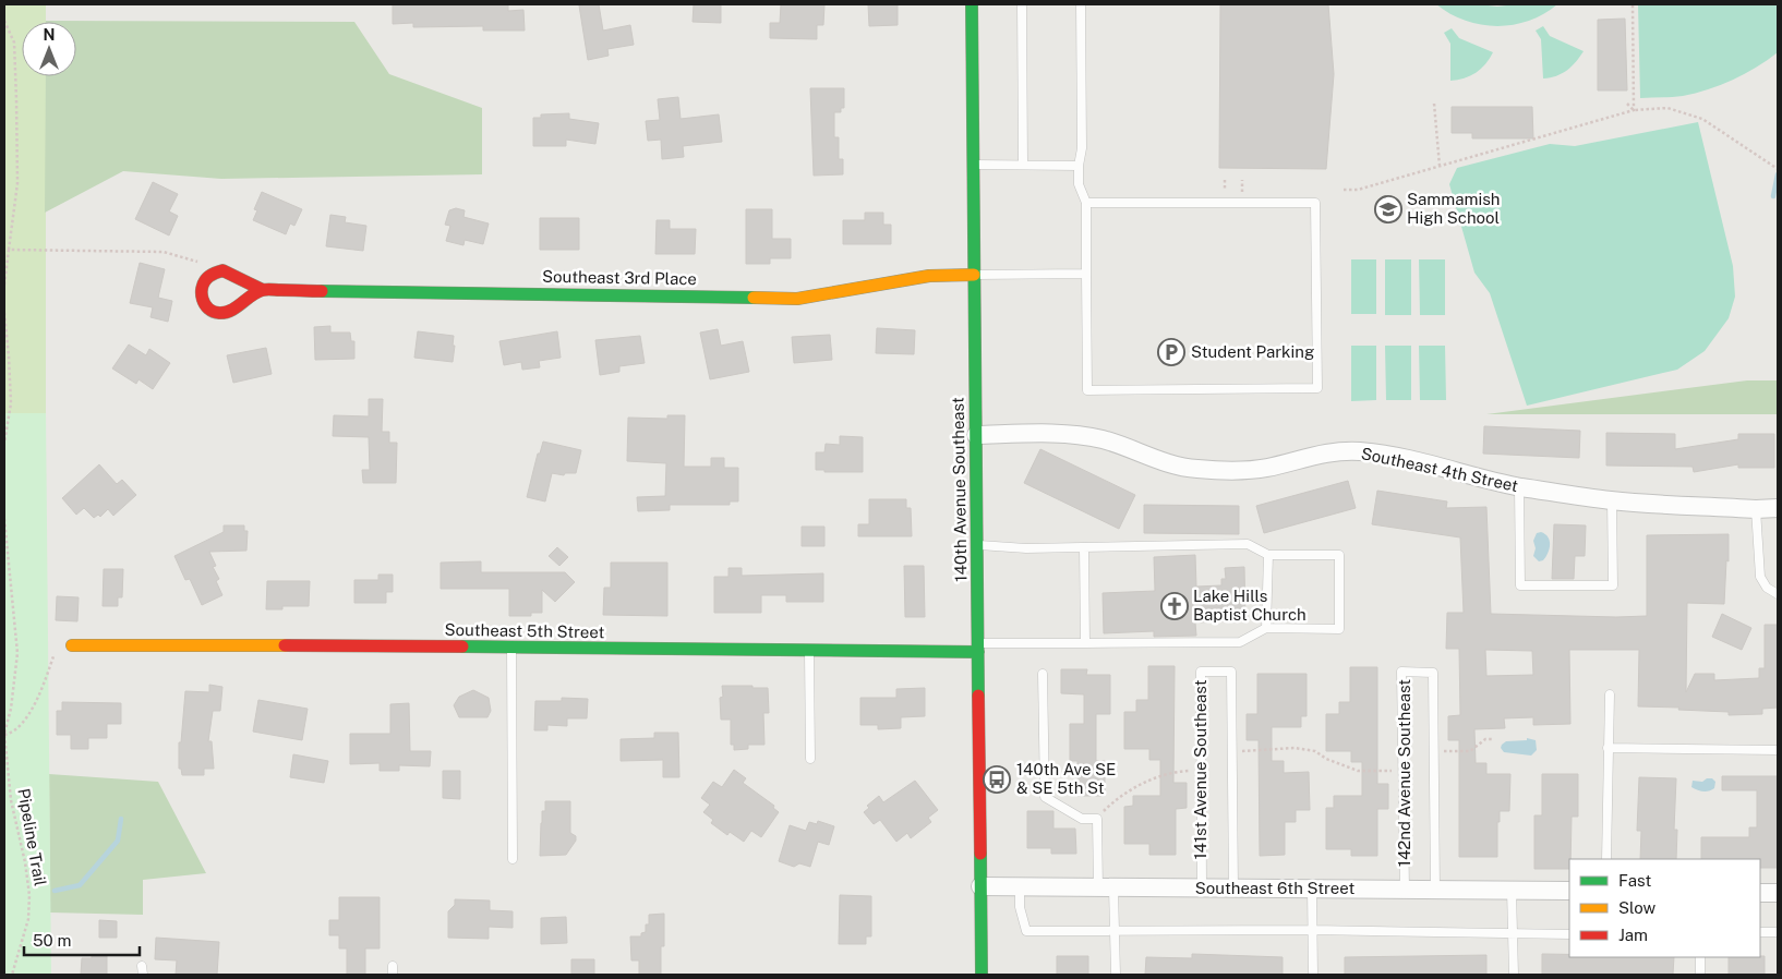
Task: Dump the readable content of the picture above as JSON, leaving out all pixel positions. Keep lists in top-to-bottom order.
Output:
{
  "streets": {
    "street": [
      "Southeast 3rd Place",
      "Southeast 4th Street",
      "140th Avenue Southeast",
      "Southeast 5th Street",
      "Southeast 6th Street"
    ],
    "lane": ["141st Avenue Southeast", "142nd Avenue Southeast"],
    "path": ["Pipeline Trail"]
  },
  "crossings": [
    ["Southeast 3rd Place", "140th Avenue Southeast"],
    ["Southeast 4th Street", "140th Avenue Southeast"],
    ["140th Avenue Southeast", "Southeast 5th Street"],
    ["140th Avenue Southeast", "Southeast 6th Street"],
    ["141st Avenue Southeast", "Southeast 6th Street"],
    ["142nd Avenue Southeast", "Southeast 6th Street"]
  ],
  "places": {
    "school or university": ["Sammamish High School"],
    "parking": ["Student Parking"],
    "church": ["Lake Hills Baptist Church"],
    "bus stop": ["140th Ave SE & SE 5th St"]
  },
  "legend": ["Fast", "Slow", "Jam"],
  "scale_bar": "50 m",
  "north": "top"
}
